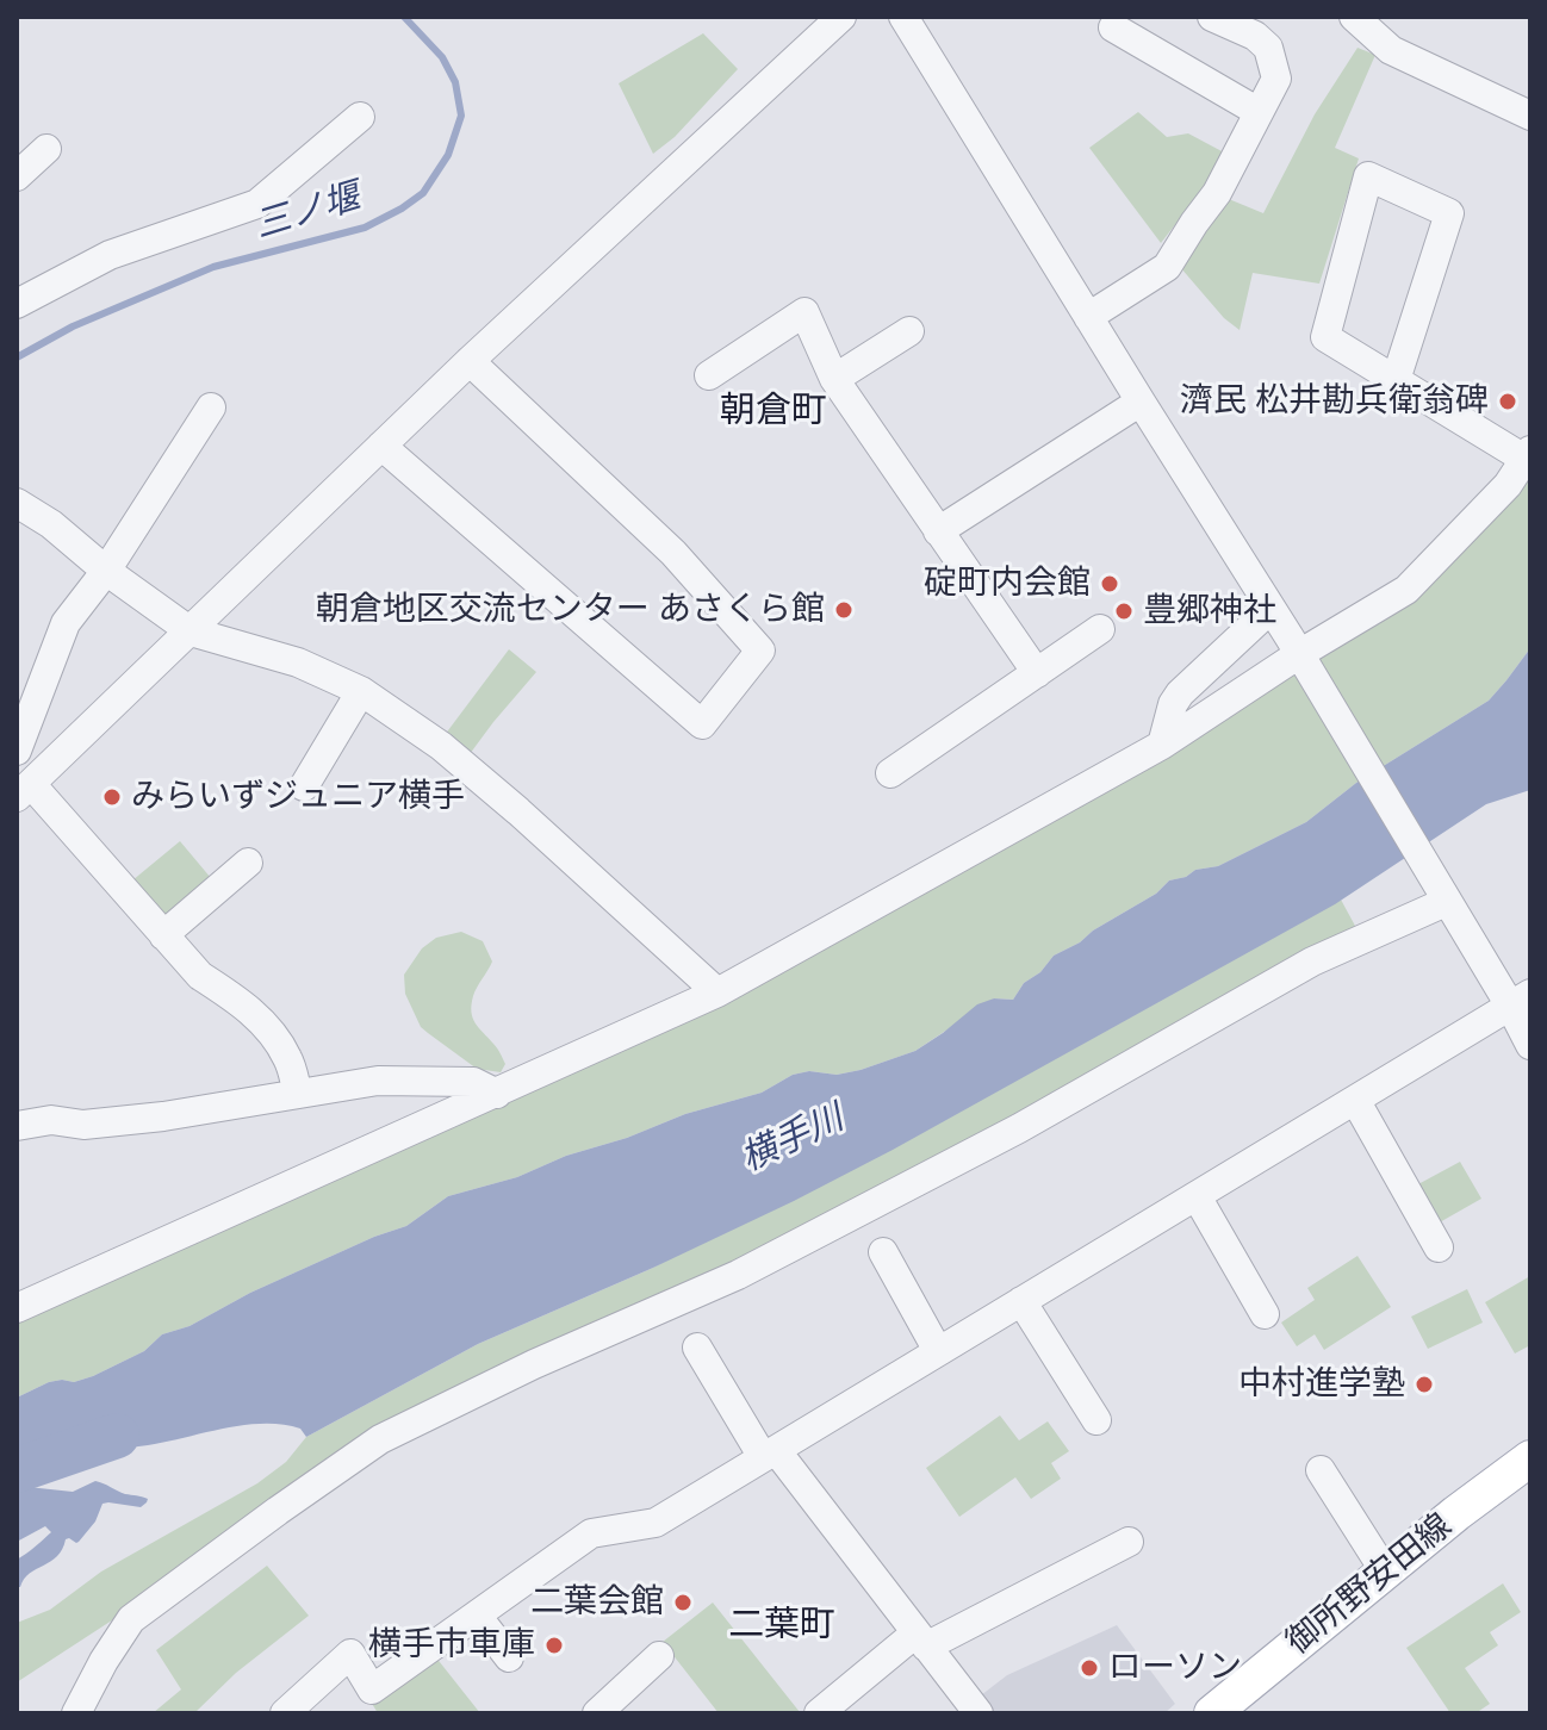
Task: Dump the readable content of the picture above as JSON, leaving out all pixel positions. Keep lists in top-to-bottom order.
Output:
{
  "streets": {
    "main road": ["御所野安田線"]
  },
  "districts": ["朝倉町", "二葉町"],
  "water": ["三ノ堰", "横手川"],
  "places": [
    "濟民 松井勘兵衛翁碑",
    "碇町内会館",
    "朝倉地区交流センター あさくら館",
    "豊郷神社",
    "みらいずジュニア横手",
    "中村進学塾",
    "二葉会館",
    "横手市車庫",
    "ローソン"
  ]
}
